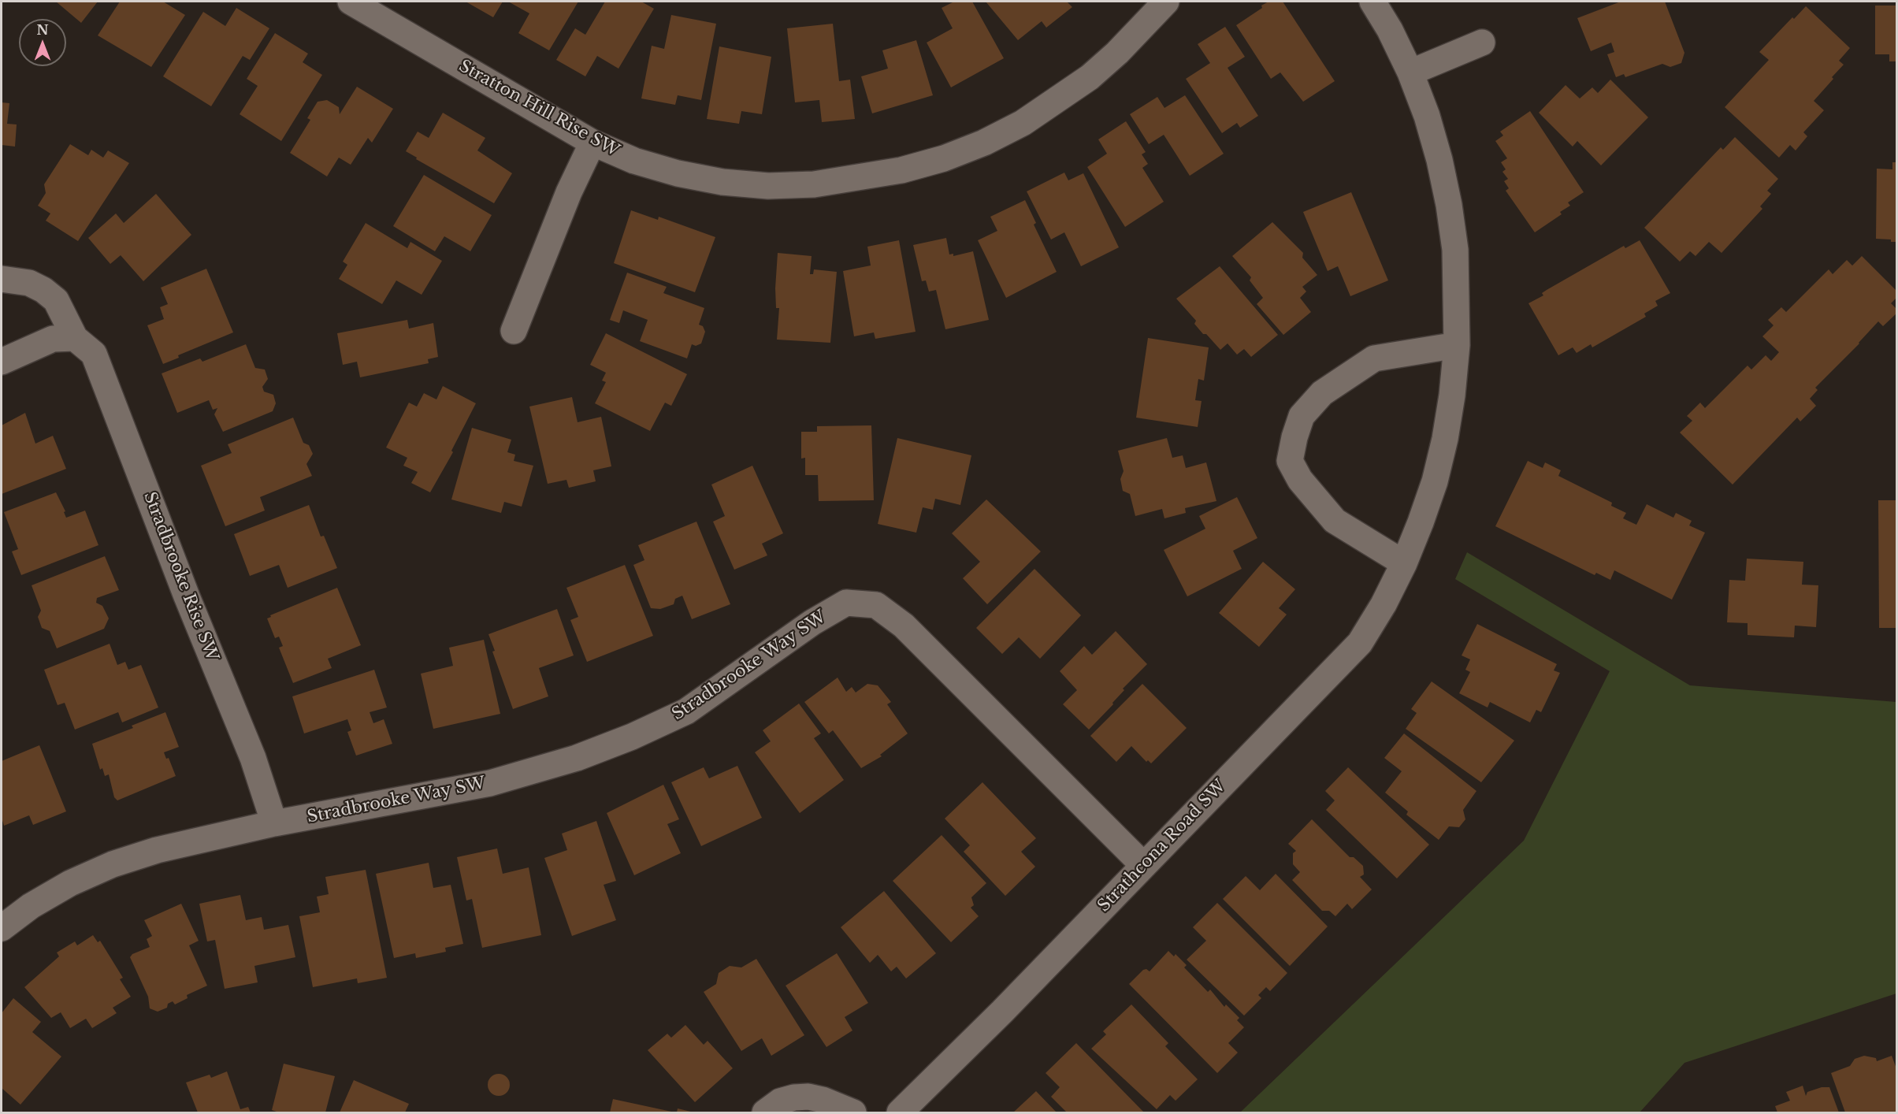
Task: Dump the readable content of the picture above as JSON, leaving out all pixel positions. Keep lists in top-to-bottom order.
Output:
{
  "streets": {
    "street": [
      "Stratton Hill Rise SW",
      "Stradbrooke Rise SW",
      "Stradbrooke Way SW",
      "Strathcona Road SW"
    ]
  },
  "crossings": [
    ["Stradbrooke Rise SW", "Stradbrooke Way SW"],
    ["Stradbrooke Way SW", "Strathcona Road SW"]
  ],
  "north": "top"
}
